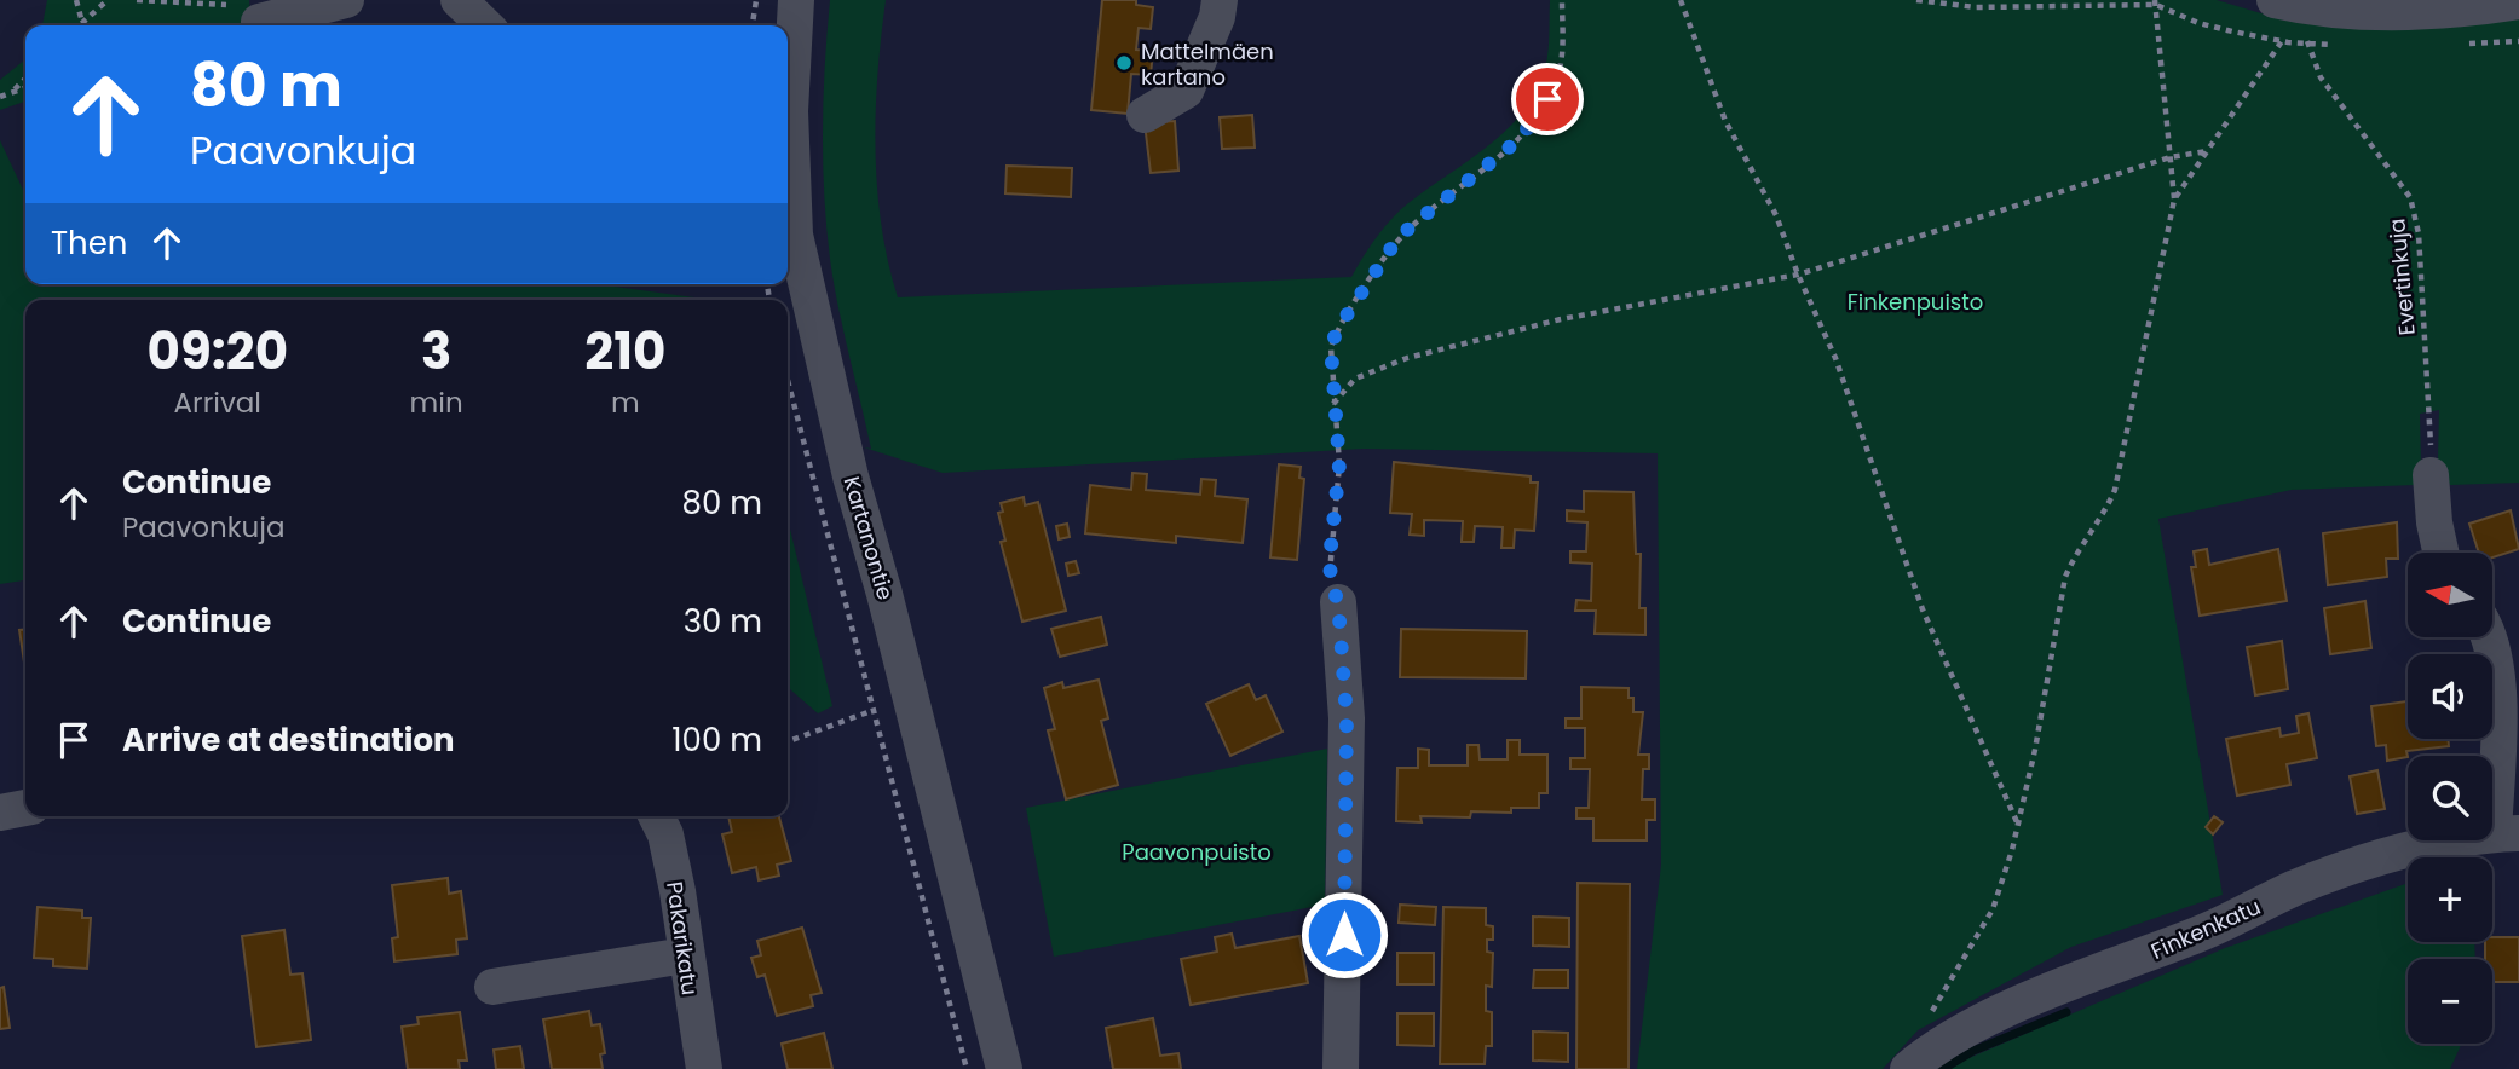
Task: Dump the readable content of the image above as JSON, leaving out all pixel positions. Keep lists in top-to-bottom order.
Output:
{
  "streets": {
    "street": ["Kartanontie", "Finkenkatu", "Pakarikatu"],
    "path": ["Evertinkuja"]
  },
  "parks": ["Finkenpuisto", "Paavonpuisto"],
  "places": ["Mattelmäen kartano"],
  "north": "left",
  "page": {
    "turn": ["80 m", "Paavonkuja"],
    "then": "Then",
    "eta": [
      "09:20",
      "Arrival",
      "3",
      "min",
      "210",
      "m"
    ],
    "list": [
      {
        "name": "Continue",
        "note": "Paavonkuja",
        "value": "80 m"
      },
      {
        "name": "Continue",
        "value": "30 m"
      },
      {
        "name": "Arrive at destination",
        "value": "100 m"
      }
    ],
    "map_buttons": ["+", "−"]
  }
}
